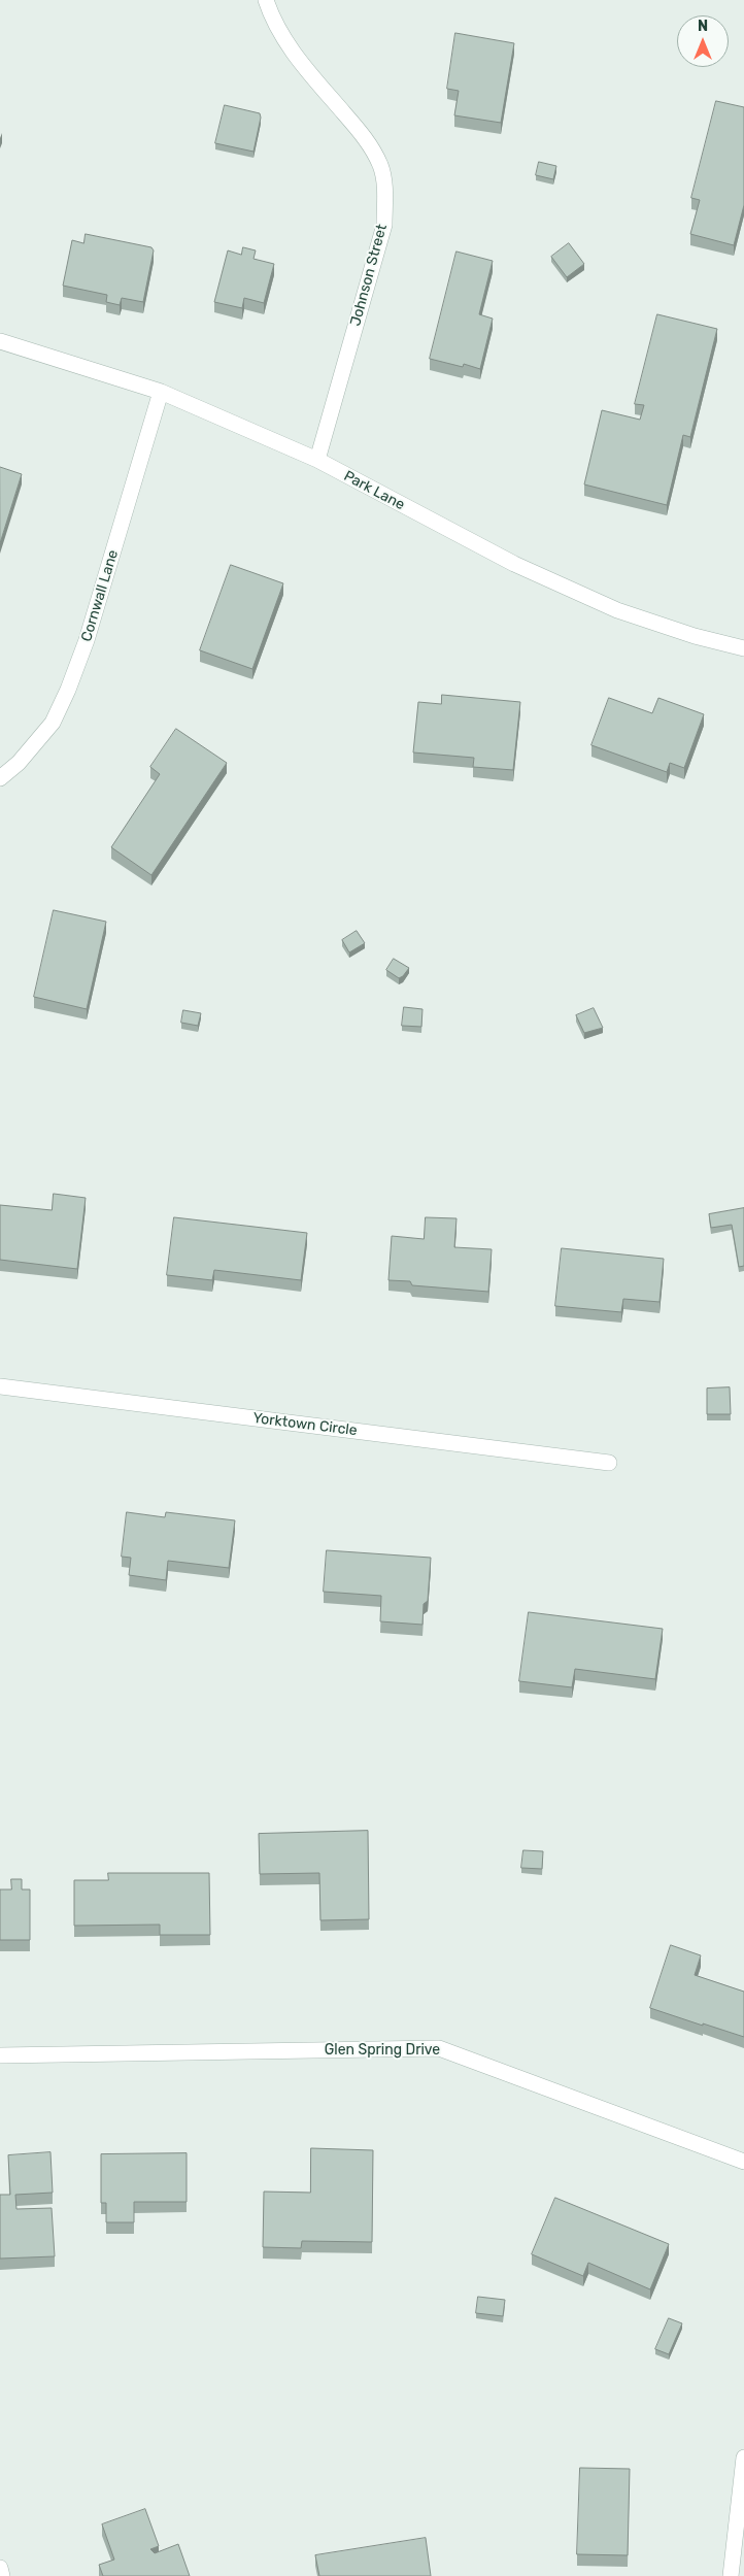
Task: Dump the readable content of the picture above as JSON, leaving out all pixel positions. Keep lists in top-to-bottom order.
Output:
{
  "streets": {
    "street": [
      "Johnson Street",
      "Park Lane",
      "Cornwall Lane",
      "Yorktown Circle",
      "Glen Spring Drive"
    ]
  },
  "crossings": [
    ["Johnson Street", "Park Lane"],
    ["Park Lane", "Cornwall Lane"]
  ],
  "north": "top"
}
